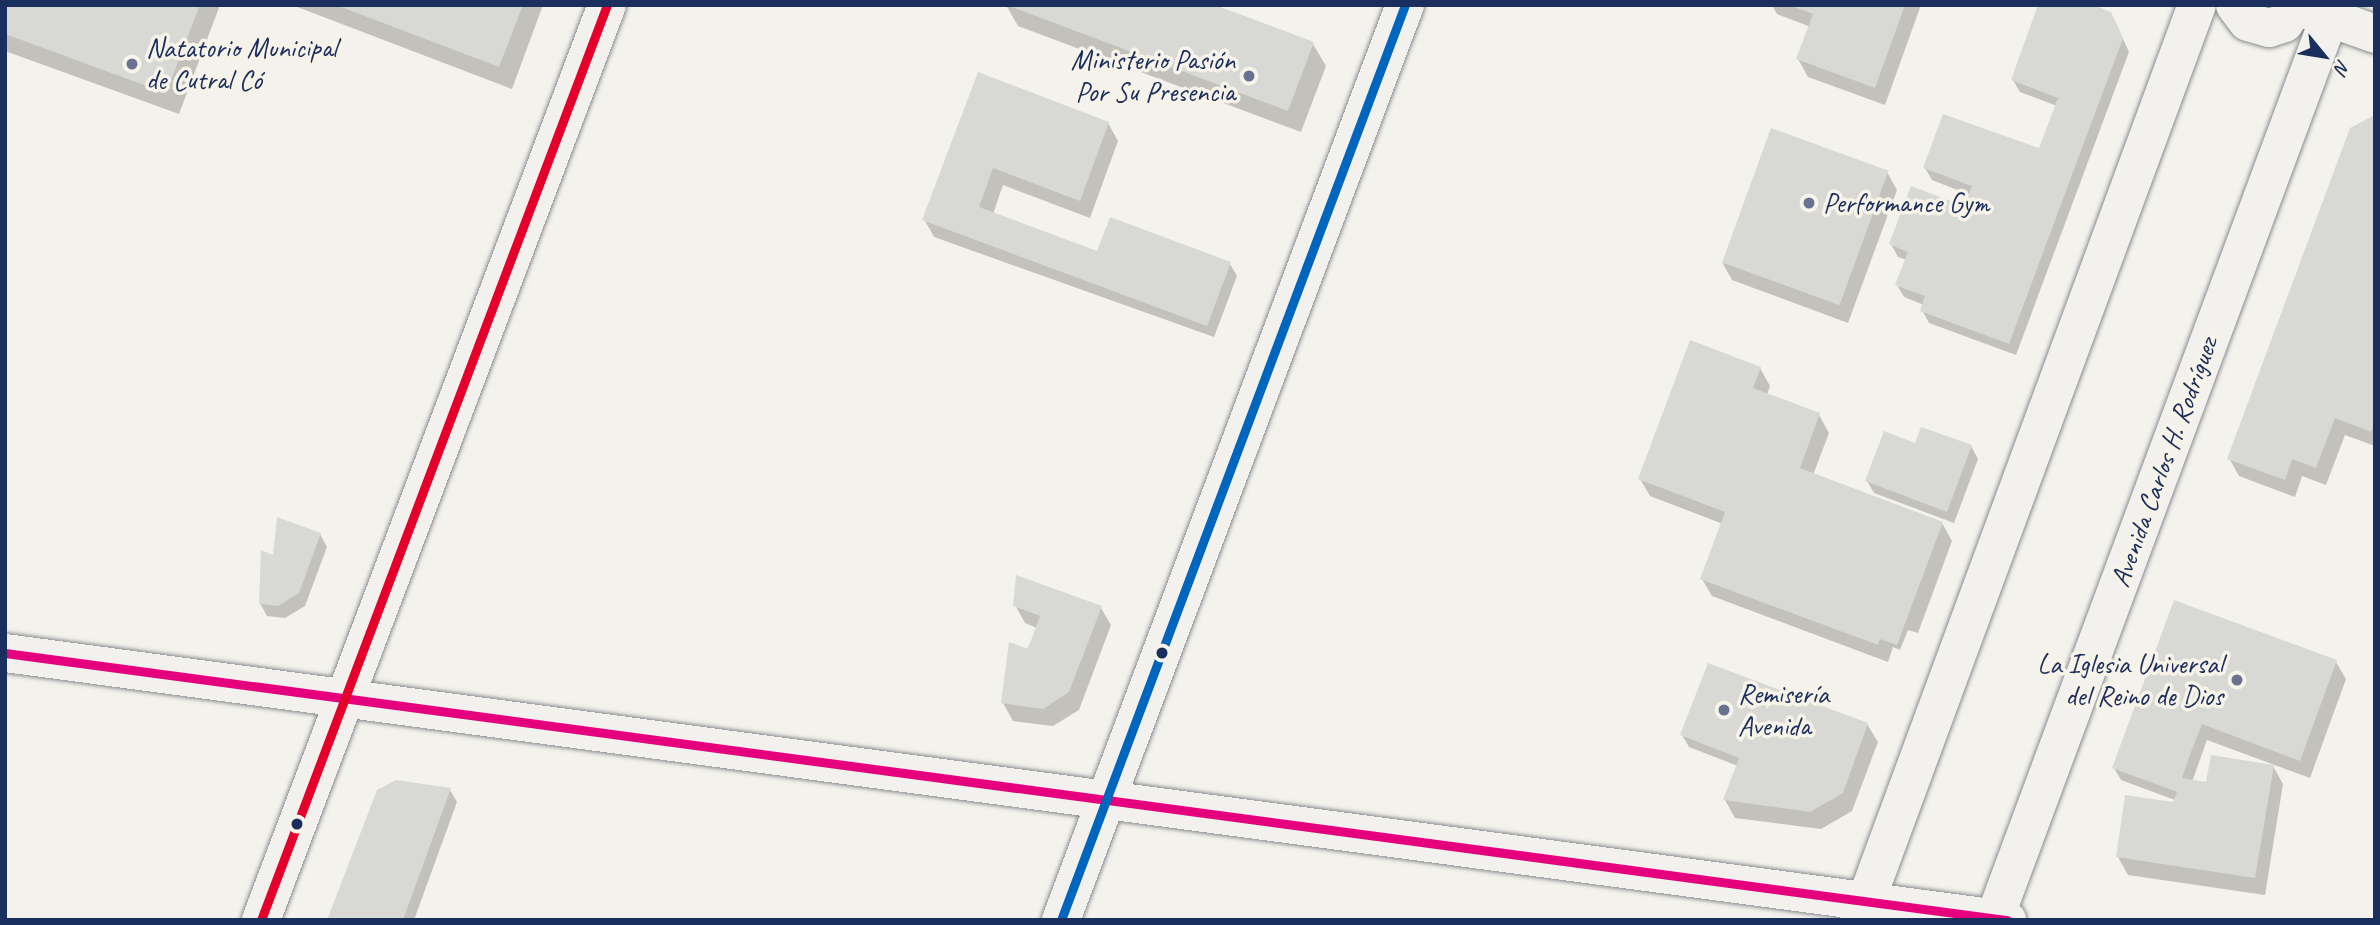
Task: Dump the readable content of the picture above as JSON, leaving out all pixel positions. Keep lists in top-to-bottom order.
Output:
{
  "streets": {
    "street": ["Avenida Carlos H. Rodríguez"]
  },
  "places": [
    "Natatorio Municipal de Cutral Có",
    "Ministerio Pasión Por Su Presencia",
    "Performance Gym",
    "La Iglesia Universal del Reino de Dios",
    "Remisería Avenida"
  ],
  "north": "bottom right"
}
